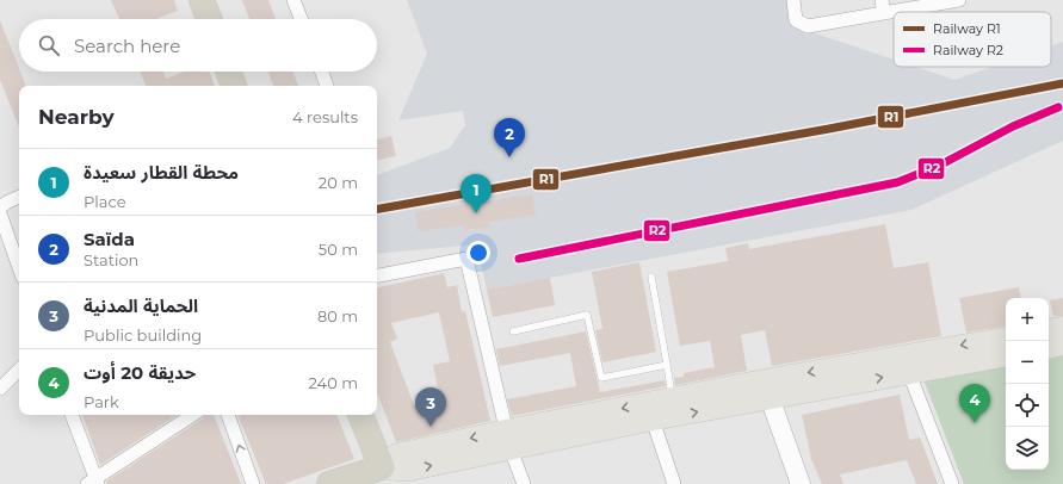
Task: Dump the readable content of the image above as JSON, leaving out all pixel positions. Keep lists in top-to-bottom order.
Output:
{
  "lines": ["rail line R1", "rail line R2"],
  "legend": ["Railway R1", "Railway R2"],
  "page": {
    "search": "Search here",
    "heading": ["Nearby", "4 results"],
    "pins": [
      "2",
      "1",
      "4",
      "3"
    ],
    "list": [
      {
        "mark": "1",
        "name": "محطة القطار سعيدة",
        "note": "Place",
        "value": "20 m"
      },
      {
        "mark": "2",
        "name": "Saïda",
        "note": "Station",
        "value": "50 m"
      },
      {
        "mark": "3",
        "name": "الحماية المدنية",
        "note": "Public building",
        "value": "80 m"
      },
      {
        "mark": "4",
        "name": "حديقة 20 أوت",
        "note": "Park",
        "value": "240 m"
      }
    ],
    "map_buttons": ["+", "−"]
  }
}
